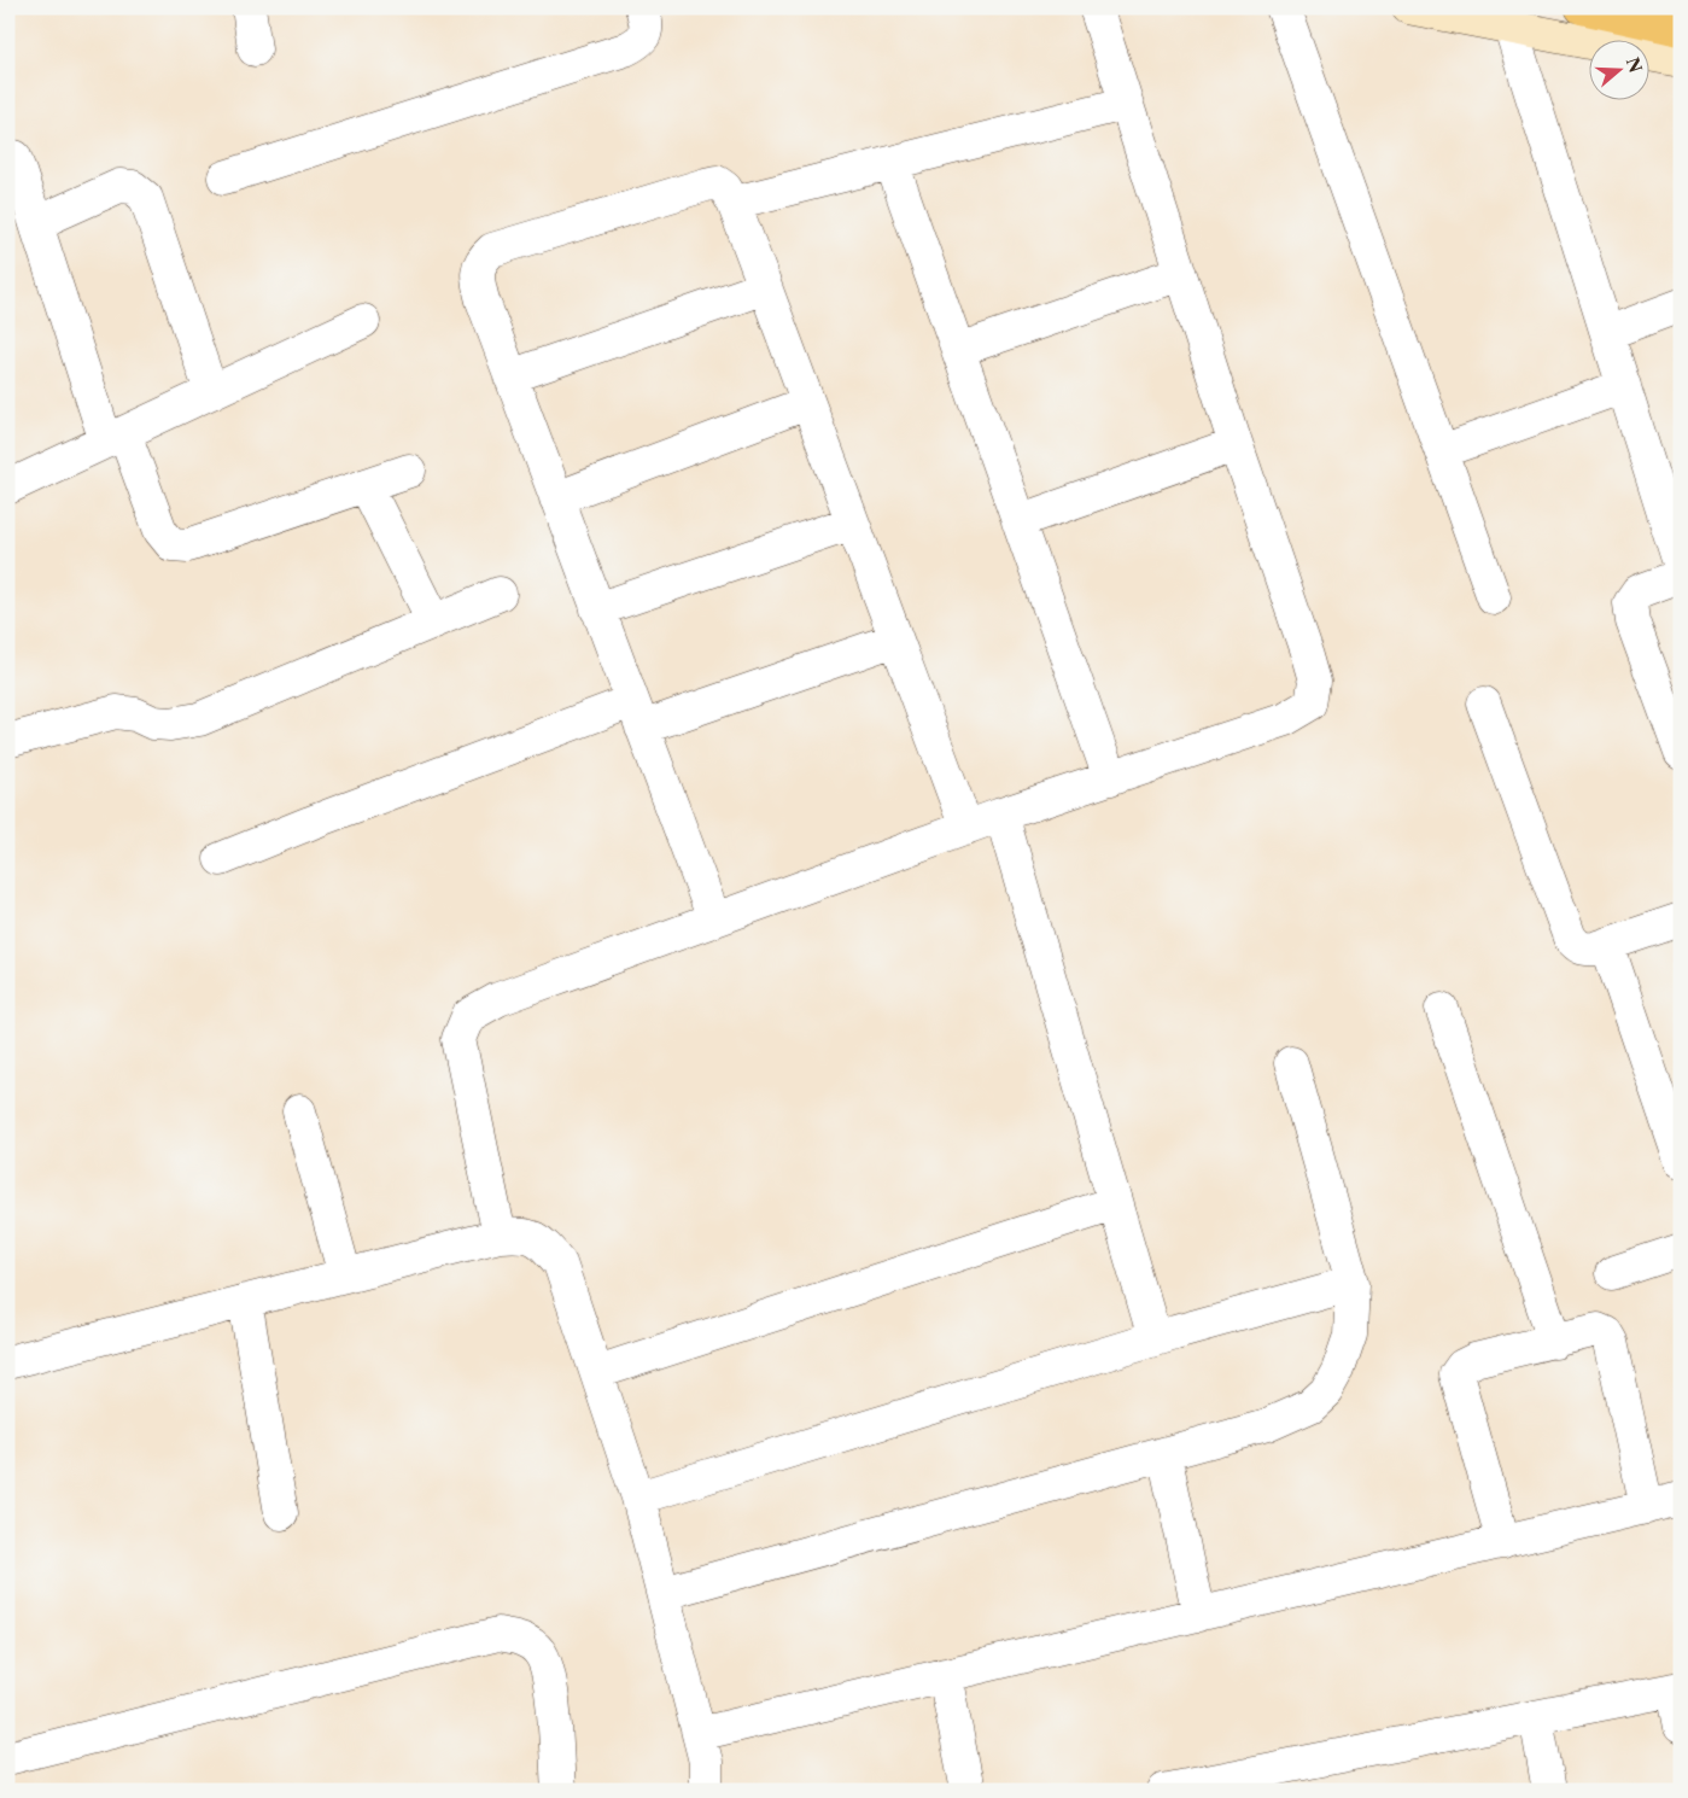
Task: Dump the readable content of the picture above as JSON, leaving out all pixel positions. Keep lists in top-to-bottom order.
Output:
{
  "north": "right"
}
